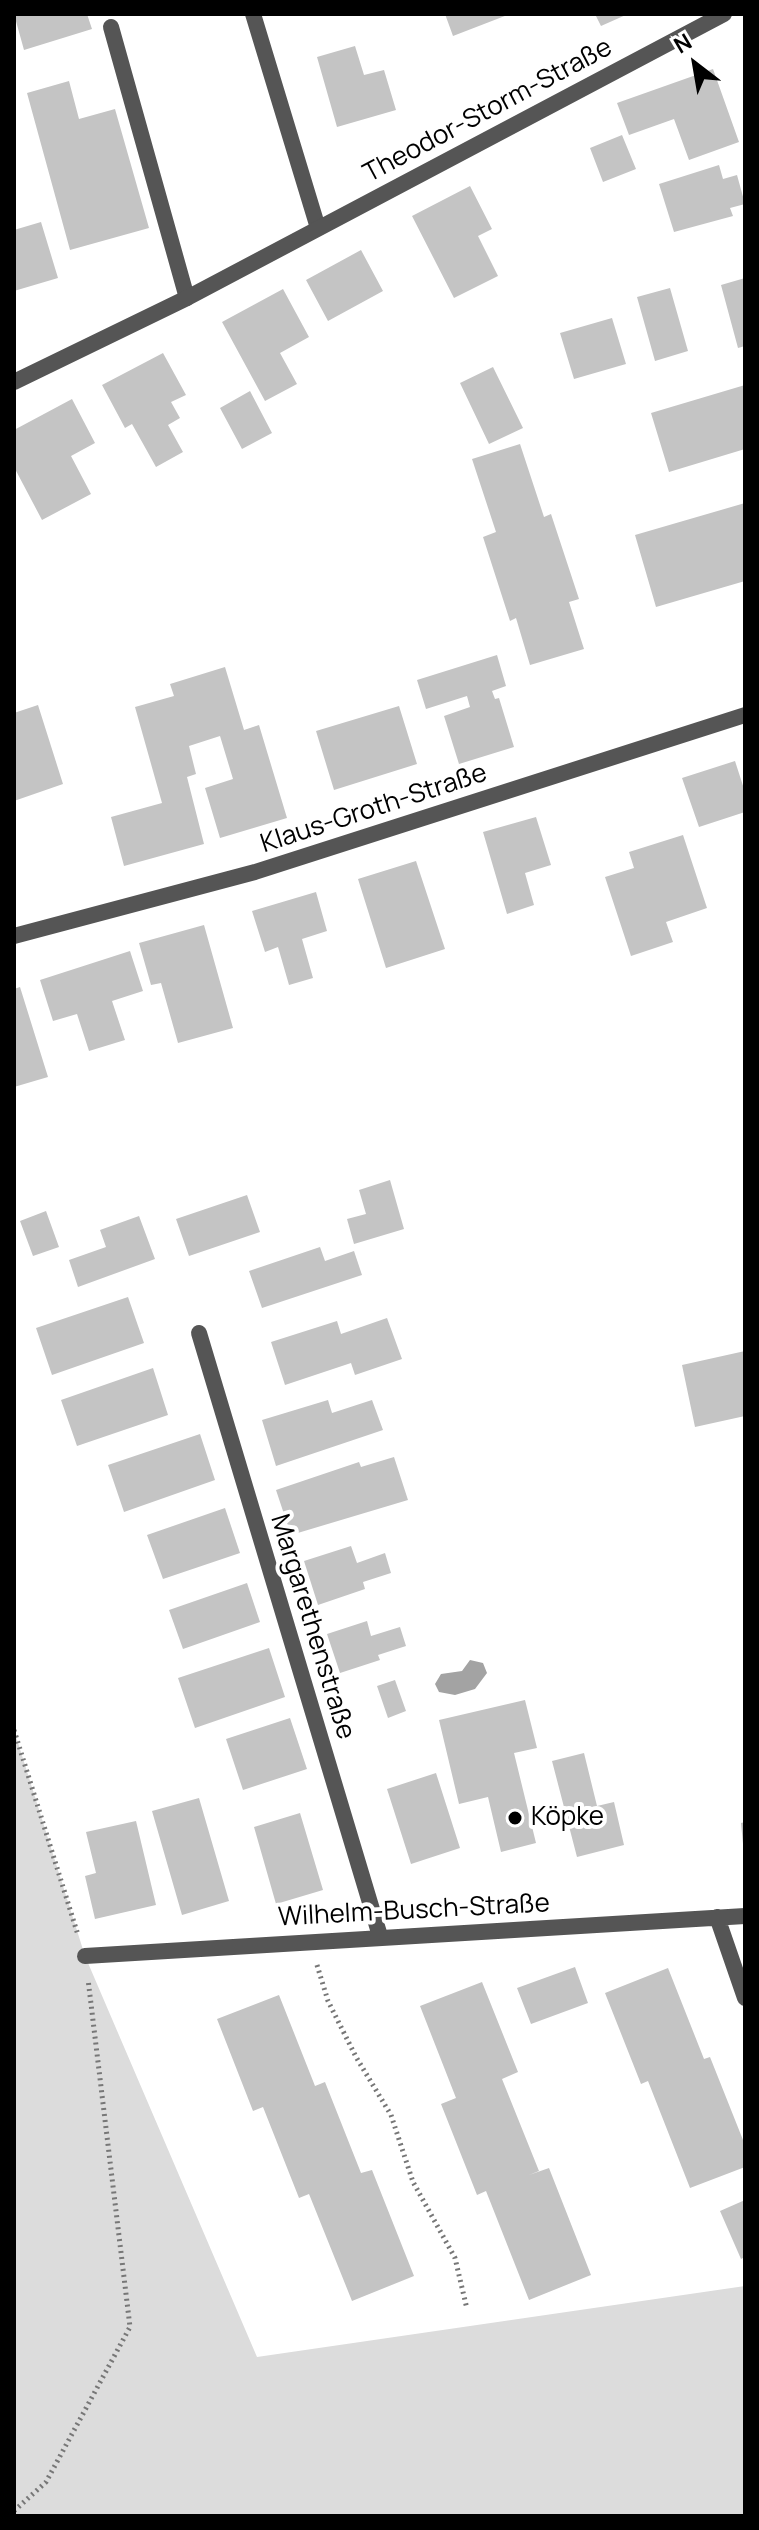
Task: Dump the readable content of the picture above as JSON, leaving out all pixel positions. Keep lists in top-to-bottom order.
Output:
{
  "streets": {
    "street": [
      "Theodor-Storm-Straße",
      "Klaus-Groth-Straße",
      "Margarethenstraße",
      "Wilhelm-Busch-Straße"
    ]
  },
  "crossings": [
    ["Margarethenstraße", "Wilhelm-Busch-Straße"]
  ],
  "places": ["Köpke"],
  "north": "top left"
}
